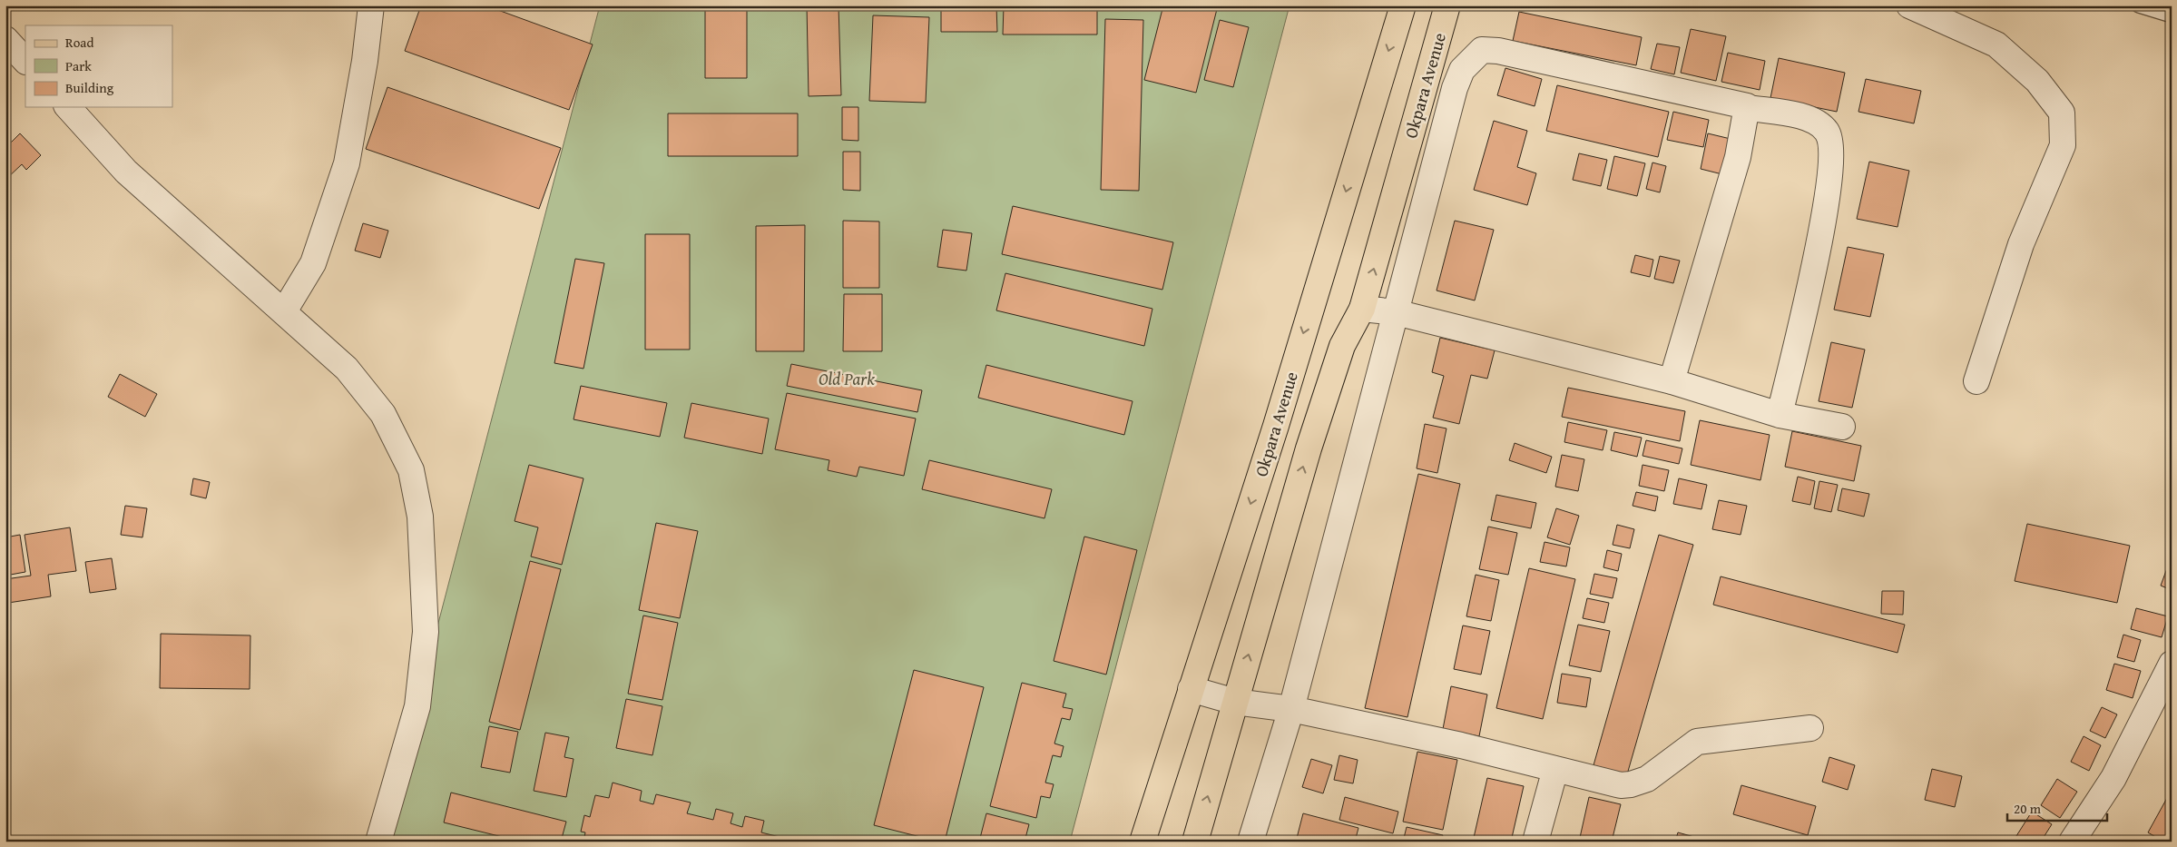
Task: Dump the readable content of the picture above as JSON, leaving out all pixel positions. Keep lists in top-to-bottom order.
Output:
{
  "streets": {
    "main road": ["Okpara Avenue"]
  },
  "parks": ["Old Park"],
  "legend": ["Road", "Park", "Building"],
  "scale_bar": "20 m"
}
